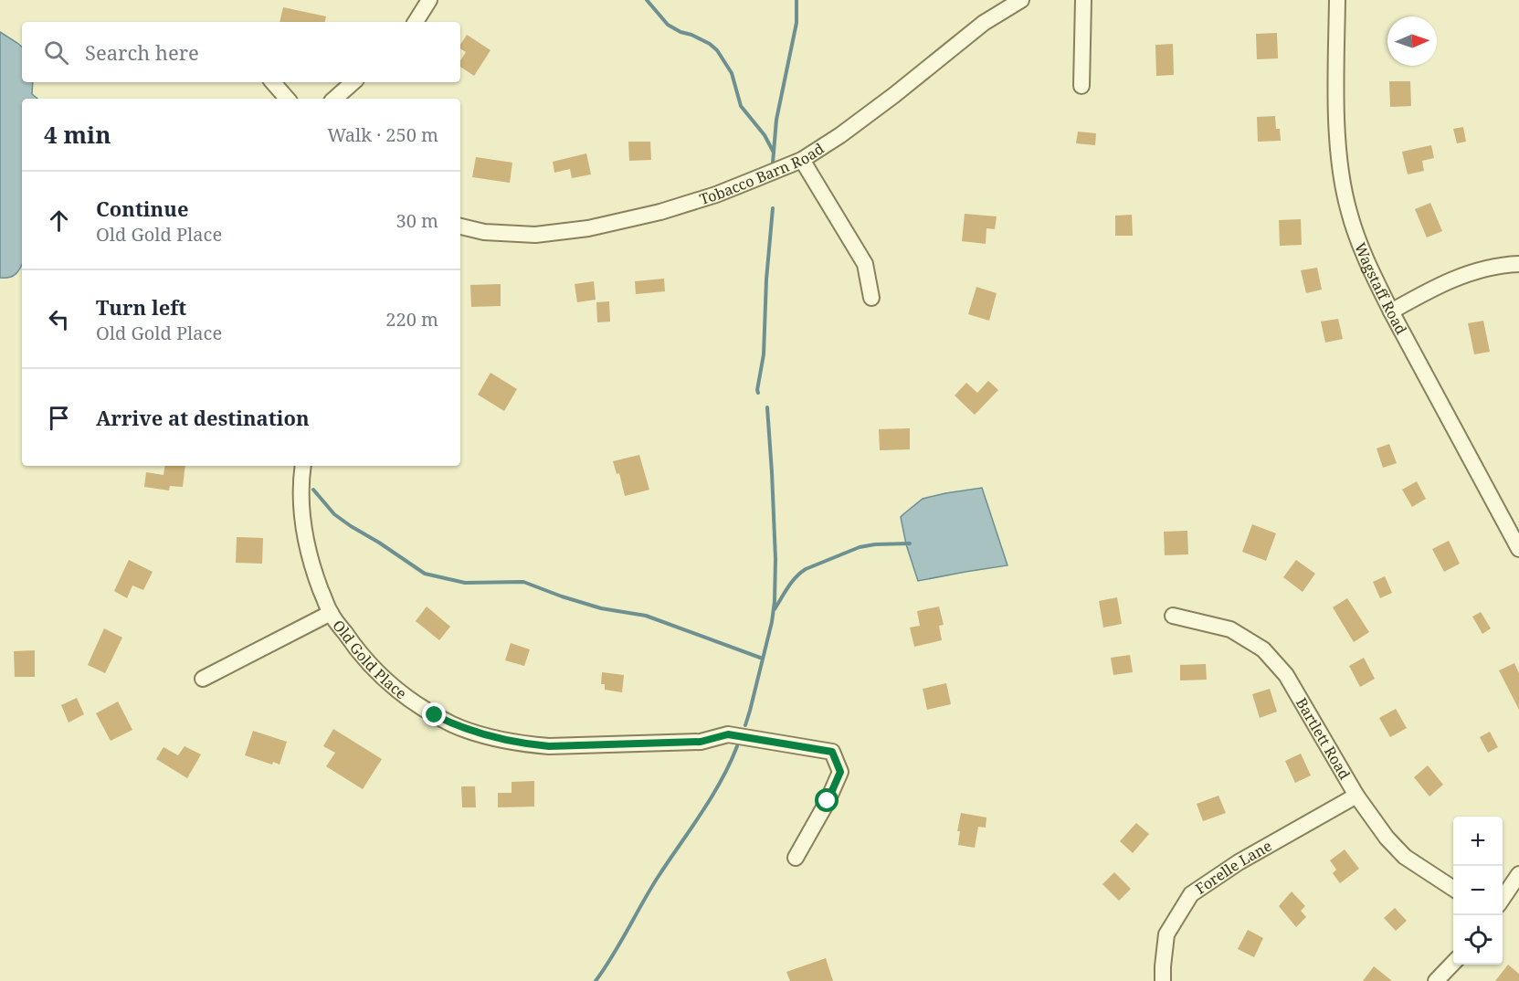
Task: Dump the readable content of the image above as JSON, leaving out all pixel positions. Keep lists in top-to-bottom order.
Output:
{
  "streets": {
    "street": [
      "Tobacco Barn Road",
      "Wagstaff Road",
      "Old Gold Place",
      "Bartlett Road",
      "Forelle Lane"
    ]
  },
  "crossings": [
    ["Bartlett Road", "Forelle Lane"]
  ],
  "north": "right",
  "page": {
    "search": "Search here",
    "heading": ["4 min", "Walk · 250 m"],
    "list": [
      ["Continue", "Old Gold Place", "30 m"],
      ["Turn left", "Old Gold Place", "220 m"],
      "Arrive at destination"
    ],
    "map_buttons": ["+", "−"]
  }
}
